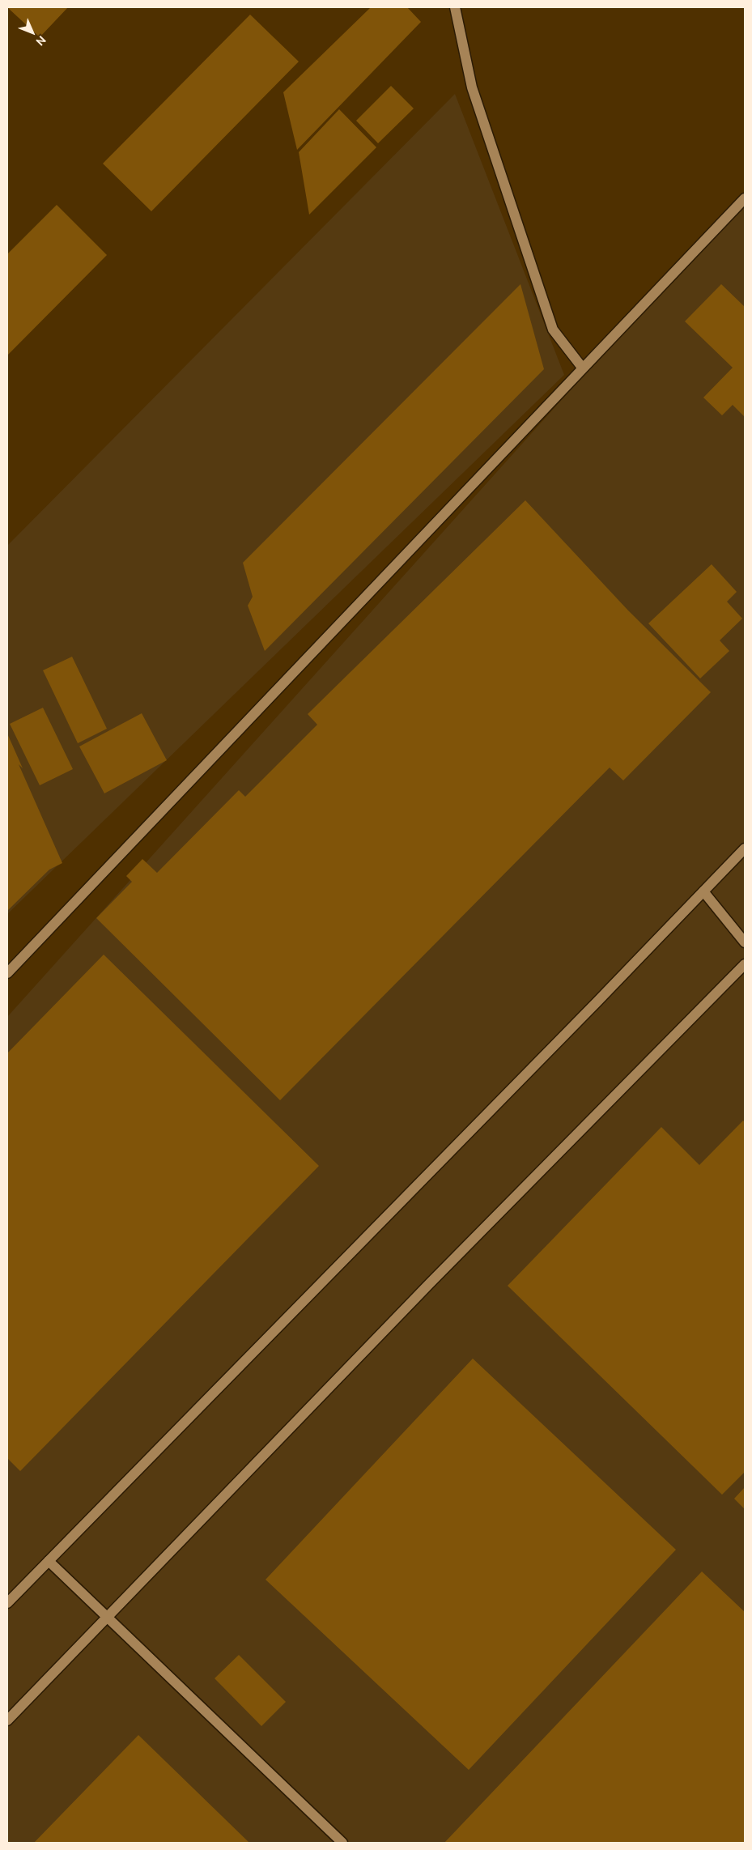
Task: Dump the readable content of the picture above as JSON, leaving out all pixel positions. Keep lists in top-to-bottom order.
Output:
{
  "north": "bottom right"
}
